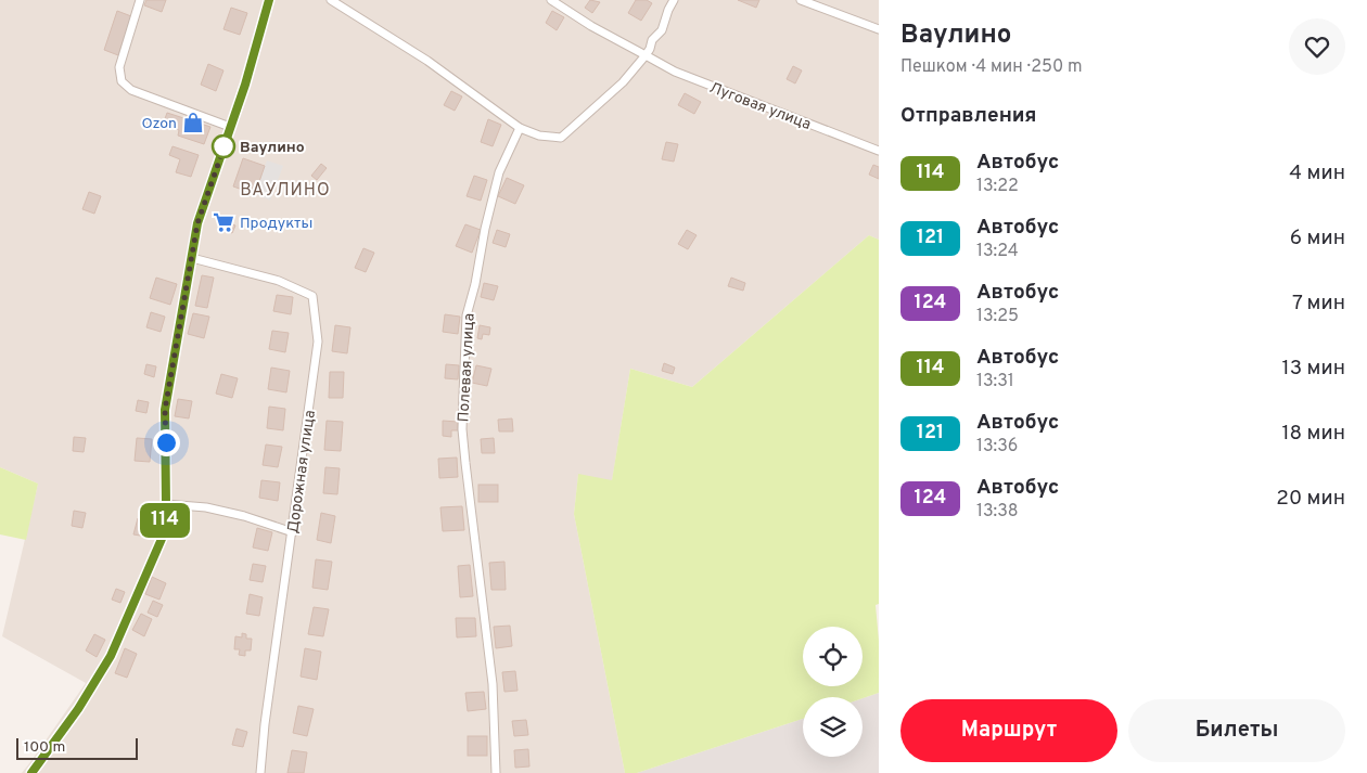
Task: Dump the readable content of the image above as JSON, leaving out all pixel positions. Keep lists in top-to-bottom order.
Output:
{
  "streets": {
    "street": ["Луговая улица", "Полевая улица", "Дорожная улица"]
  },
  "districts": ["ВАУЛИНО"],
  "places": {
    "shop": ["Ozon"],
    "other": ["Ваулино"],
    "supermarket": ["Продукты"]
  },
  "lines": ["bus line 114"],
  "scale_bar": "100 m",
  "page": {
    "on_map": "114",
    "heading": [
      ["Ваулино", "Пешком · 4 мин · 250 m"],
      "Отправления"
    ],
    "list": [
      {
        "mark": "114",
        "name": "Автобус",
        "note": "13:22",
        "value": "4 мин"
      },
      {
        "mark": "121",
        "name": "Автобус",
        "note": "13:24",
        "value": "6 мин"
      },
      {
        "mark": "124",
        "name": "Автобус",
        "note": "13:25",
        "value": "7 мин"
      },
      {
        "mark": "114",
        "name": "Автобус",
        "note": "13:31",
        "value": "13 мин"
      },
      {
        "mark": "121",
        "name": "Автобус",
        "note": "13:36",
        "value": "18 мин"
      },
      {
        "mark": "124",
        "name": "Автобус",
        "note": "13:38",
        "value": "20 мин"
      }
    ],
    "buttons": ["Маршрут", "Билеты"],
    "scale": "100 m"
  }
}
